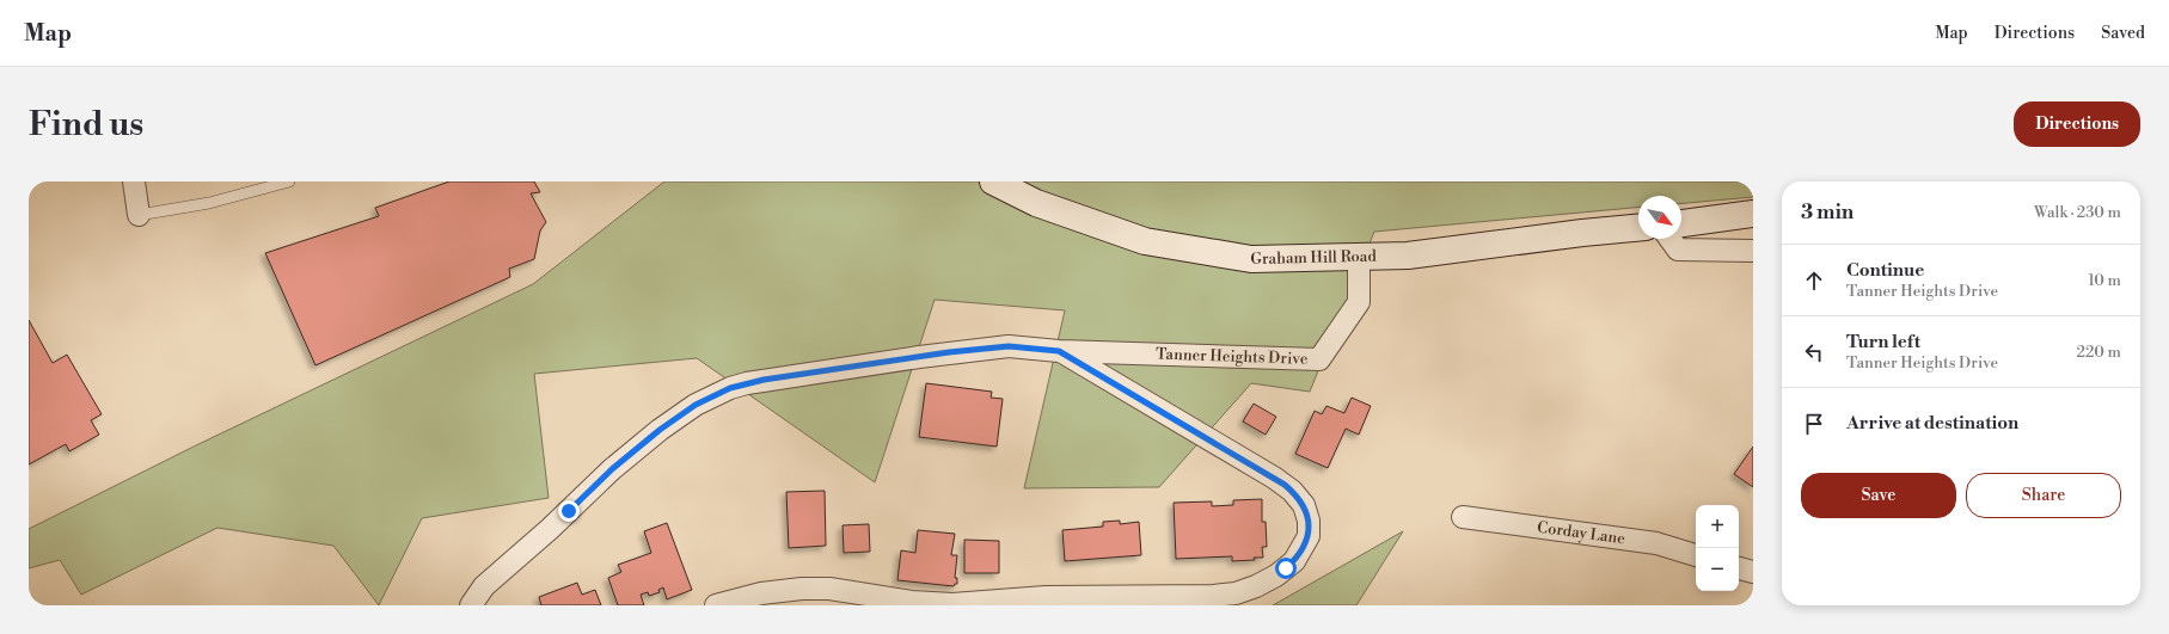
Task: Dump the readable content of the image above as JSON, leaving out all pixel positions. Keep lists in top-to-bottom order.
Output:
{
  "streets": {
    "main road": ["Graham Hill Road"],
    "street": ["Tanner Heights Drive", "Corday Lane"]
  },
  "crossings": [
    ["Graham Hill Road", "Tanner Heights Drive"]
  ],
  "north": "bottom right",
  "page": {
    "header": "Map",
    "nav": ["Map", "Directions", "Saved"],
    "buttons": [
      "Directions",
      ["Save", "Share"]
    ],
    "title": "Find us",
    "heading": ["3 min", "Walk · 230 m"],
    "list": [
      ["Continue", "Tanner Heights Drive", "10 m"],
      ["Turn left", "Tanner Heights Drive", "220 m"],
      "Arrive at destination"
    ],
    "map_buttons": ["+", "−"]
  }
}
